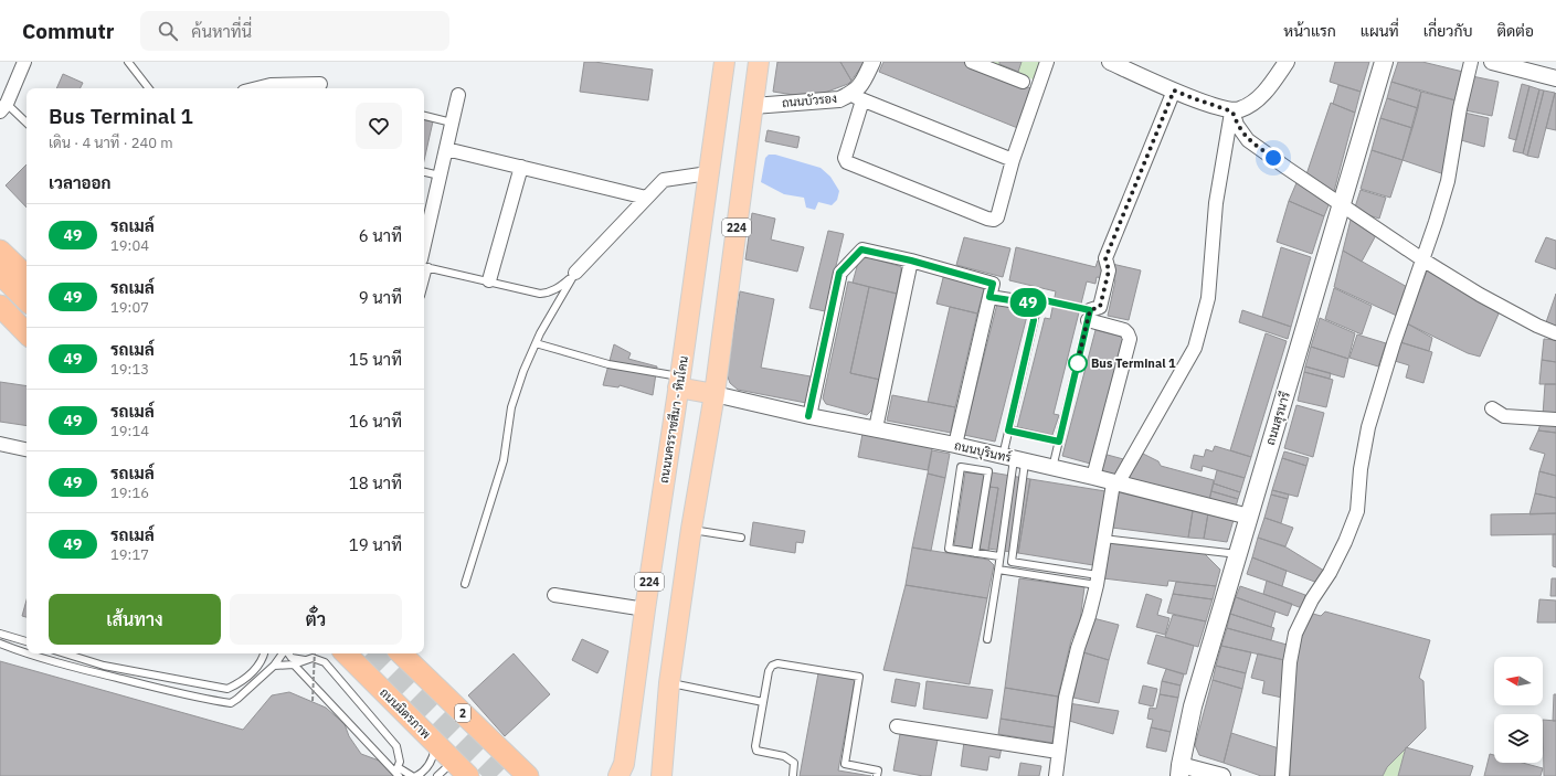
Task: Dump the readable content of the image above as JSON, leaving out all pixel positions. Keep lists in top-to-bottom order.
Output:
{
  "streets": {
    "highway": ["ถนนมิตรภาพ", "2"],
    "main road": ["224", "ถนนสุรนารี", "ถนนนครราชสีมา - หินโคน"],
    "street": ["ถนนบัวรอง", "ถนนบุรินทร์"]
  },
  "crossings": [
    ["ถนนบัวรอง", "224"],
    ["224", "ถนนบุรินทร์"],
    ["ถนนสุรนารี", "ถนนบุรินทร์"]
  ],
  "places": ["Bus Terminal 1"],
  "lines": ["bus line 49"],
  "north": "left",
  "page": {
    "header": "Commutr",
    "search": "ค้นหาที่นี่",
    "nav": [
      "หน้าแรก",
      "แผนที่",
      "เกี่ยวกับ",
      "ติดต่อ"
    ],
    "on_map": "49",
    "heading": [
      ["Bus Terminal 1", "เดิน · 4 นาที · 240 m"],
      "เวลาออก"
    ],
    "list": [
      {
        "mark": "49",
        "name": "รถเมล์",
        "note": "19:04",
        "value": "6 นาที"
      },
      {
        "mark": "49",
        "name": "รถเมล์",
        "note": "19:07",
        "value": "9 นาที"
      },
      {
        "mark": "49",
        "name": "รถเมล์",
        "note": "19:13",
        "value": "15 นาที"
      },
      {
        "mark": "49",
        "name": "รถเมล์",
        "note": "19:14",
        "value": "16 นาที"
      },
      {
        "mark": "49",
        "name": "รถเมล์",
        "note": "19:16",
        "value": "18 นาที"
      },
      {
        "mark": "49",
        "name": "รถเมล์",
        "note": "19:17",
        "value": "19 นาที"
      }
    ],
    "buttons": ["เส้นทาง", "ตั๋ว"]
  }
}
